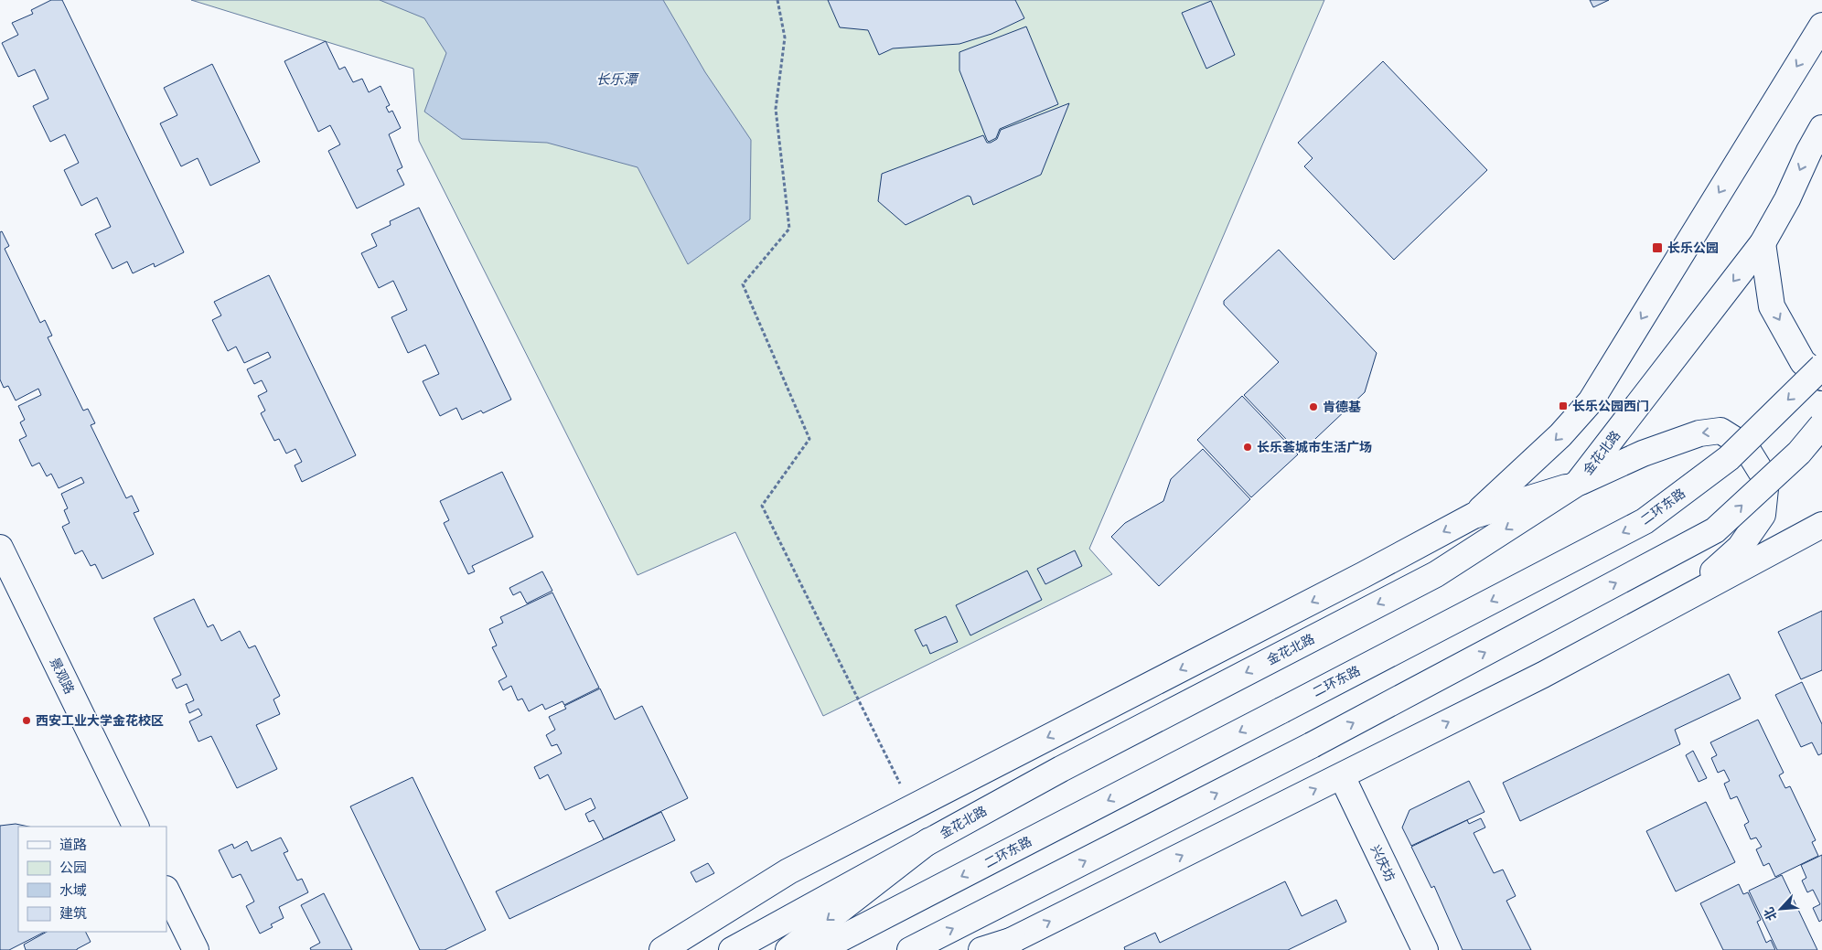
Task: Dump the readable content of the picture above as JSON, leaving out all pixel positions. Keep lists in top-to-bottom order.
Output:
{
  "streets": {
    "main road": [
      "金花北路",
      "二环东路",
      "景观路",
      "兴庆坊"
    ]
  },
  "water": ["长乐潭"],
  "places": {
    "transit": ["长乐公园", "长乐公园西门"],
    "other": ["肯德基", "长乐荟城市生活广场", "西安工业大学金花校区"]
  },
  "legend": [
    "道路",
    "公园",
    "水域",
    "建筑"
  ],
  "north": "bottom left"
}
